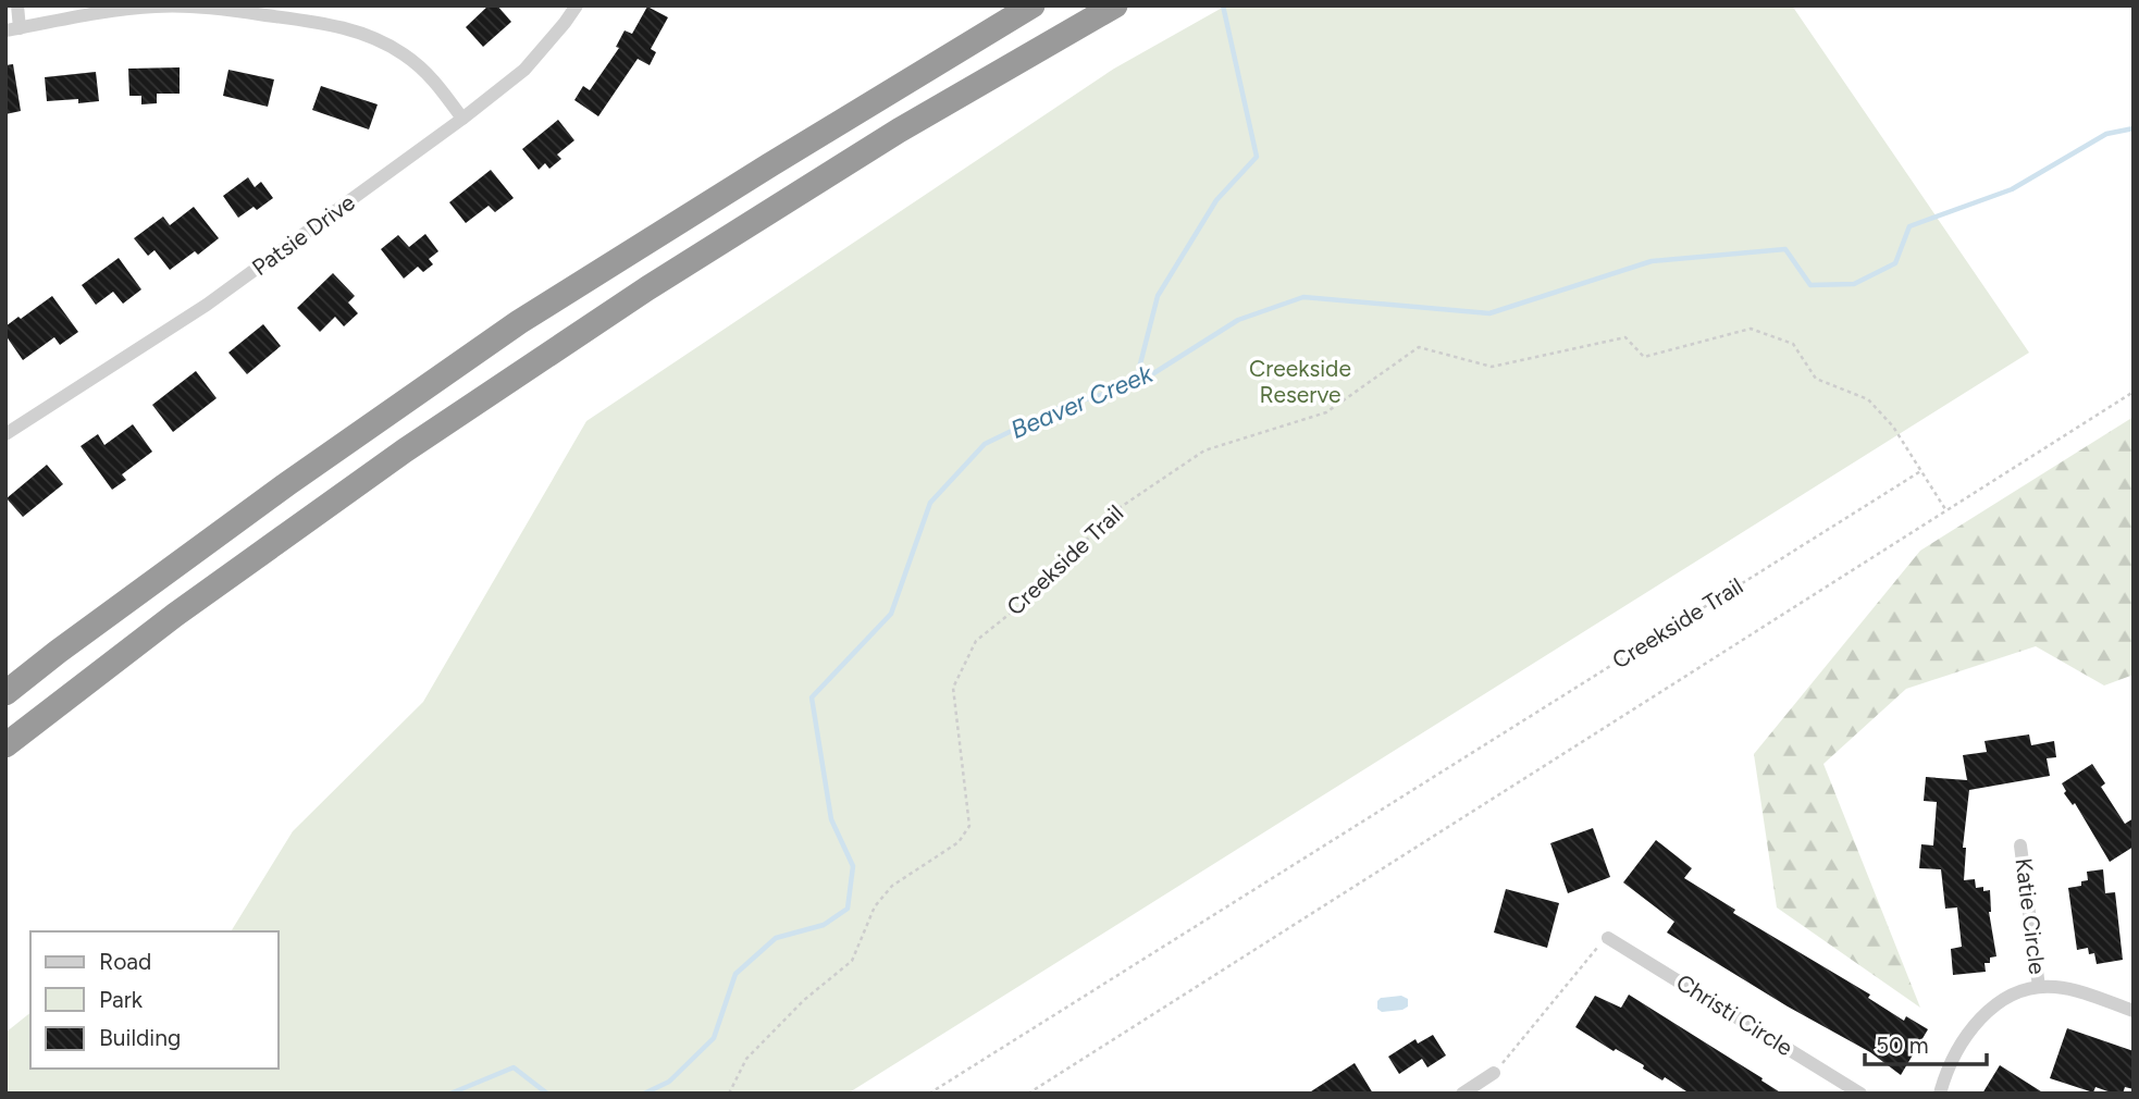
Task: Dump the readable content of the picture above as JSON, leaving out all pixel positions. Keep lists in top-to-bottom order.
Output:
{
  "streets": {
    "street": ["Patsie Drive", "Katie Circle", "Christi Circle"],
    "path": ["Creekside Trail"]
  },
  "water": ["Beaver Creek"],
  "parks": ["Creekside Reserve"],
  "legend": ["Road", "Park", "Building"],
  "scale_bar": "50 m"
}
